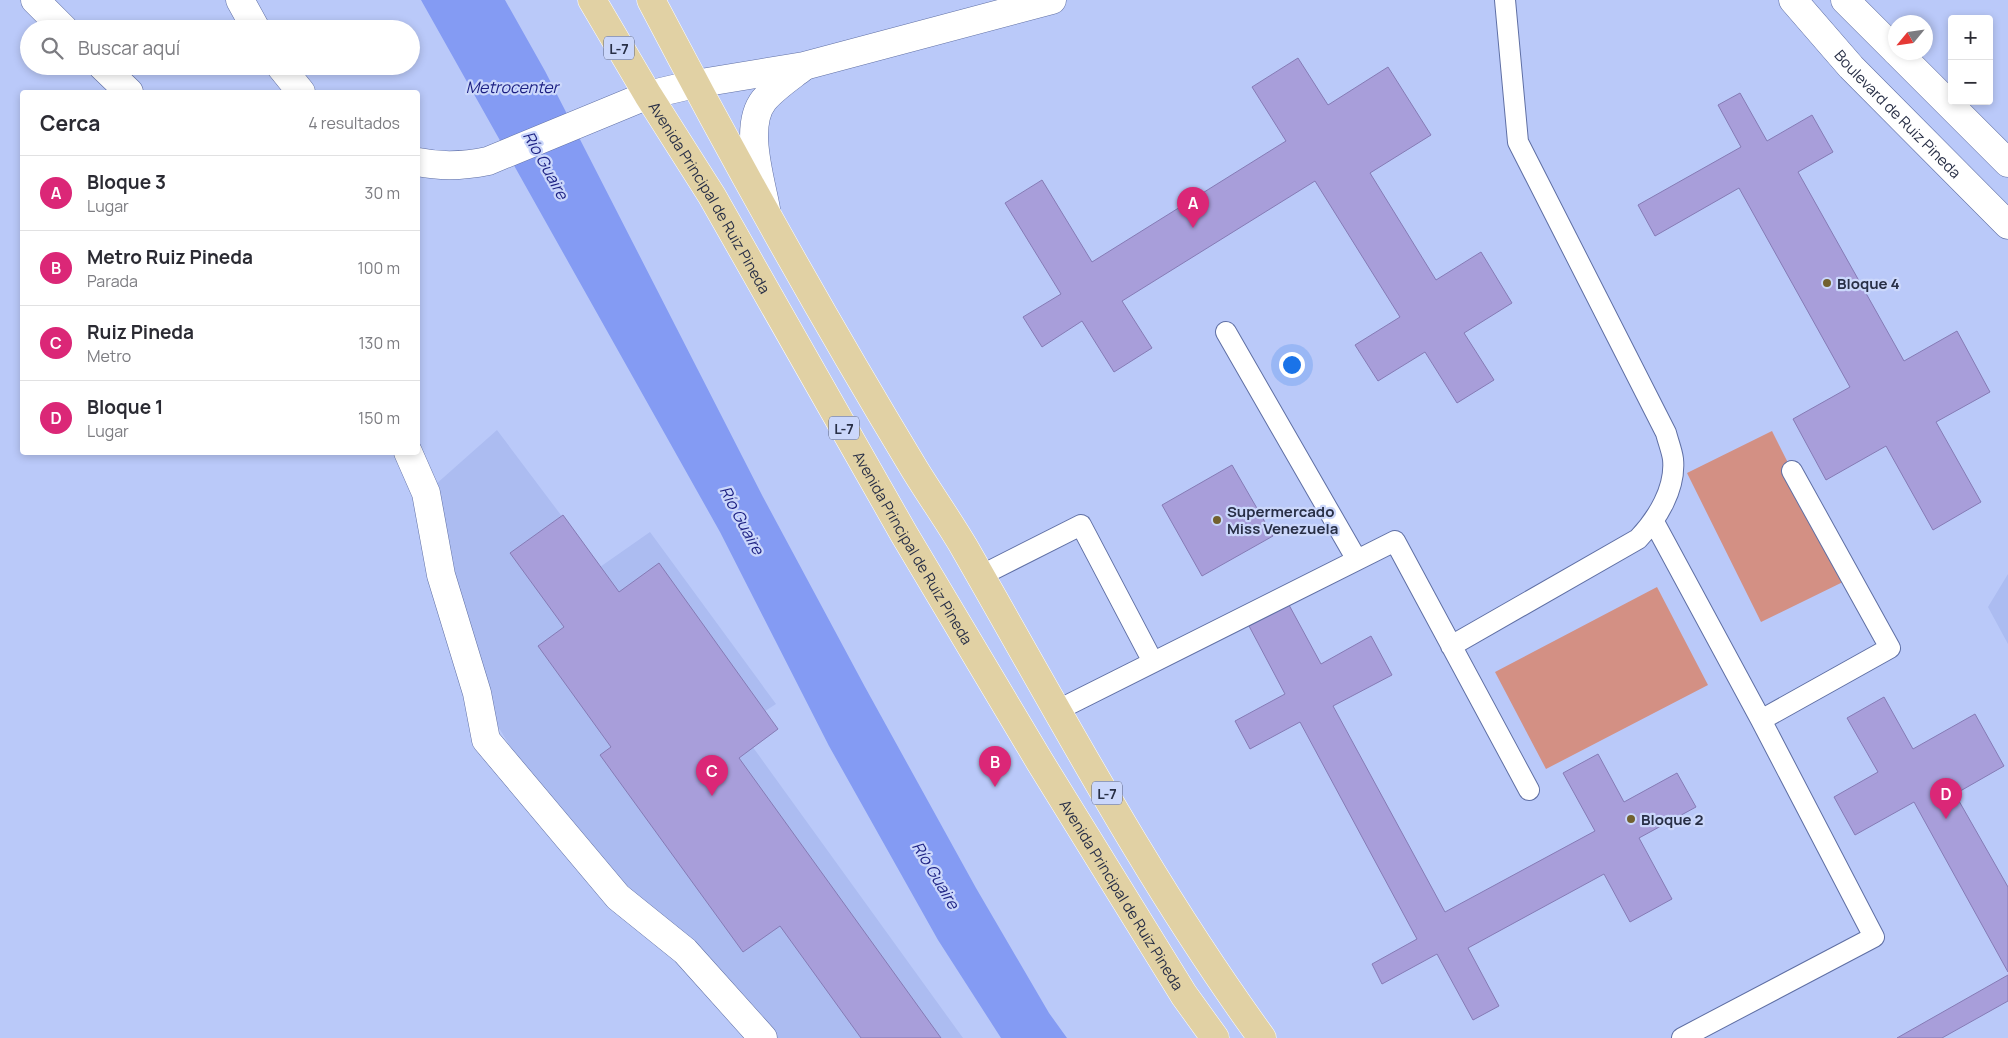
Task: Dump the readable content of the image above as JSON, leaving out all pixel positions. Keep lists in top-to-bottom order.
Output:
{
  "streets": {
    "main road": ["L-7", "Avenida Principal de Ruiz Pineda"],
    "street": ["Boulevard de Ruiz Pineda"]
  },
  "water": ["Metrocenter", "Río Guaire"],
  "places": ["Bloque 4", "Supermercado Miss Venezuela", "Bloque 2"],
  "north": "bottom left",
  "page": {
    "map_buttons": ["+", "−"],
    "search": "Buscar aquí",
    "heading": ["Cerca", "4 resultados"],
    "list": [
      {
        "mark": "A",
        "name": "Bloque 3",
        "note": "Lugar",
        "value": "30 m"
      },
      {
        "mark": "B",
        "name": "Metro Ruiz Pineda",
        "note": "Parada",
        "value": "100 m"
      },
      {
        "mark": "C",
        "name": "Ruiz Pineda",
        "note": "Metro",
        "value": "130 m"
      },
      {
        "mark": "D",
        "name": "Bloque 1",
        "note": "Lugar",
        "value": "150 m"
      }
    ],
    "pins": [
      "A",
      "B",
      "C",
      "D"
    ]
  }
}
